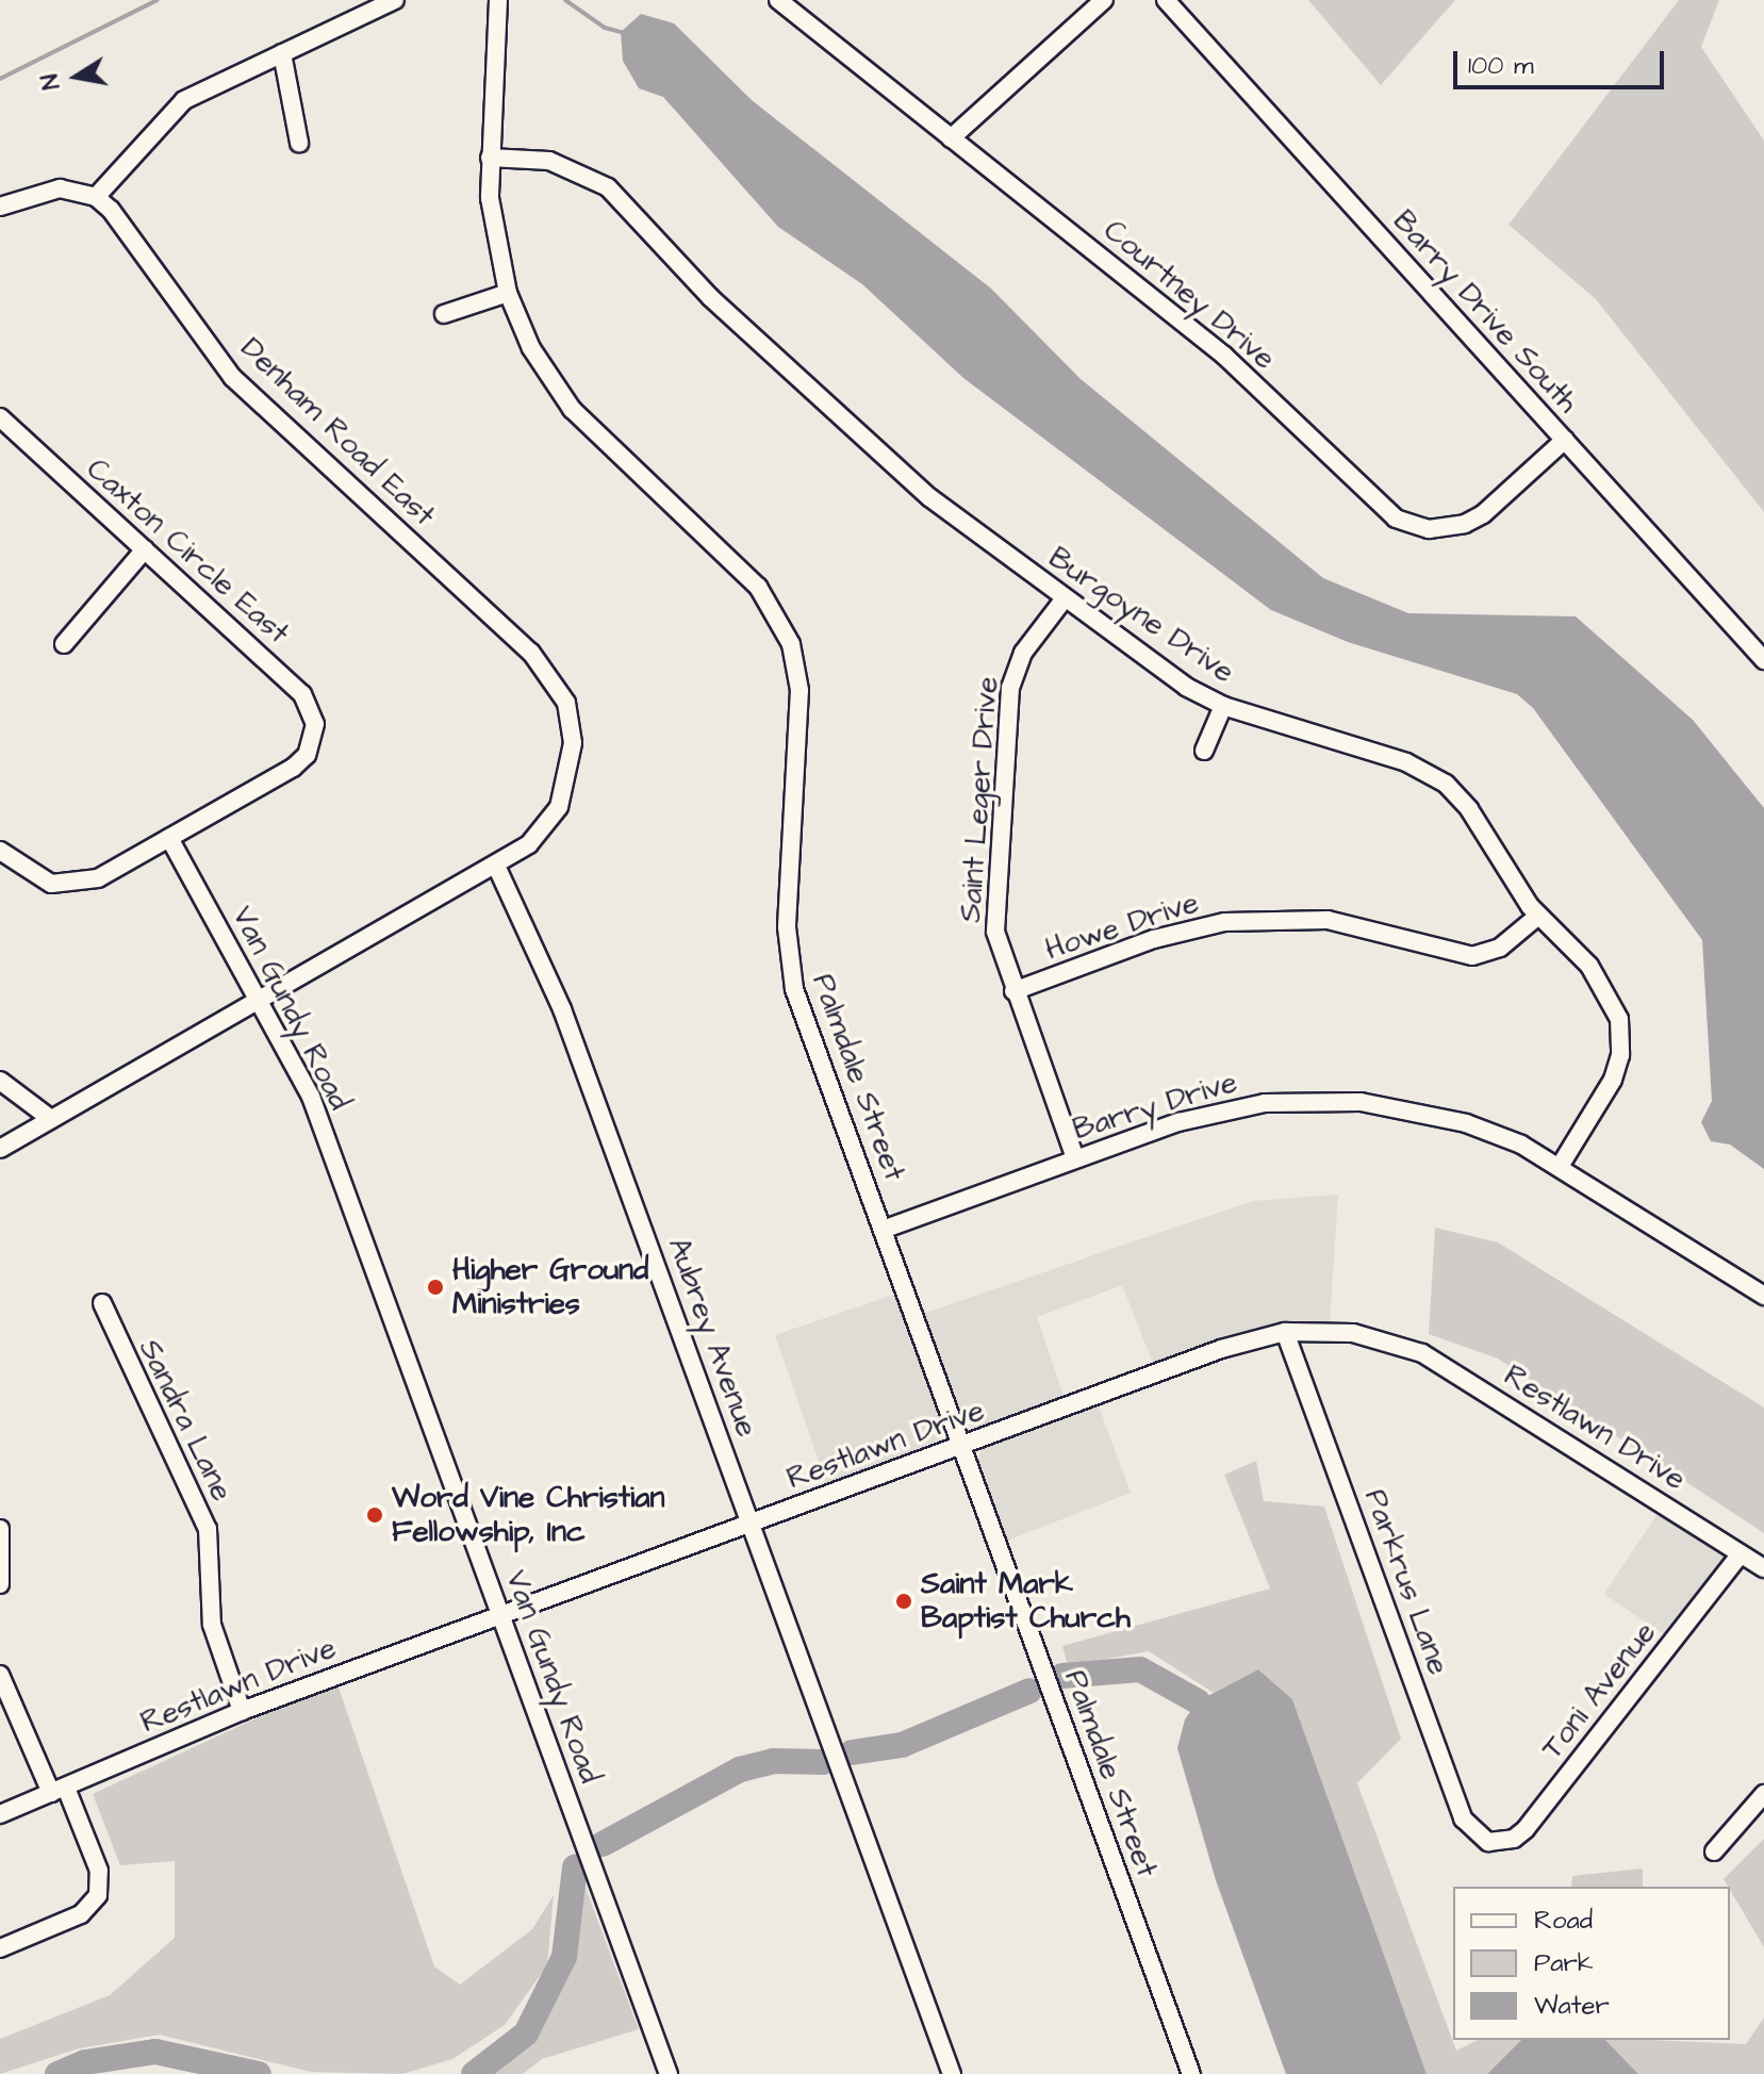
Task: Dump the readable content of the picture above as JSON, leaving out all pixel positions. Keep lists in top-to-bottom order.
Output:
{
  "streets": {
    "street": [
      "Courtney Drive",
      "Barry Drive South",
      "Denham Road East",
      "Caxton Circle East",
      "Burgoyne Drive",
      "Saint Leger Drive",
      "Howe Drive",
      "Van Gundy Road",
      "Palmdale Street",
      "Barry Drive",
      "Aubrey Avenue",
      "Sandra Lane",
      "Restlawn Drive",
      "Parkrus Lane",
      "Toni Avenue"
    ]
  },
  "crossings": [
    ["Courtney Drive", "Barry Drive South"],
    ["Denham Road East", "Aubrey Avenue"],
    ["Caxton Circle East", "Van Gundy Road"],
    ["Burgoyne Drive", "Saint Leger Drive"],
    ["Burgoyne Drive", "Howe Drive"],
    ["Burgoyne Drive", "Palmdale Street"],
    ["Burgoyne Drive", "Barry Drive"],
    ["Saint Leger Drive", "Howe Drive"],
    ["Saint Leger Drive", "Barry Drive"],
    ["Van Gundy Road", "Restlawn Drive"],
    ["Palmdale Street", "Barry Drive"],
    ["Palmdale Street", "Restlawn Drive"],
    ["Aubrey Avenue", "Restlawn Drive"],
    ["Sandra Lane", "Restlawn Drive"],
    ["Restlawn Drive", "Parkrus Lane"],
    ["Restlawn Drive", "Toni Avenue"],
    ["Parkrus Lane", "Toni Avenue"]
  ],
  "places": ["Higher Ground Ministries", "Word Vine Christian Fellowship, Inc", "Saint Mark Baptist Church"],
  "legend": ["Road", "Park", "Water"],
  "scale_bar": "100 m",
  "north": "left"
}
